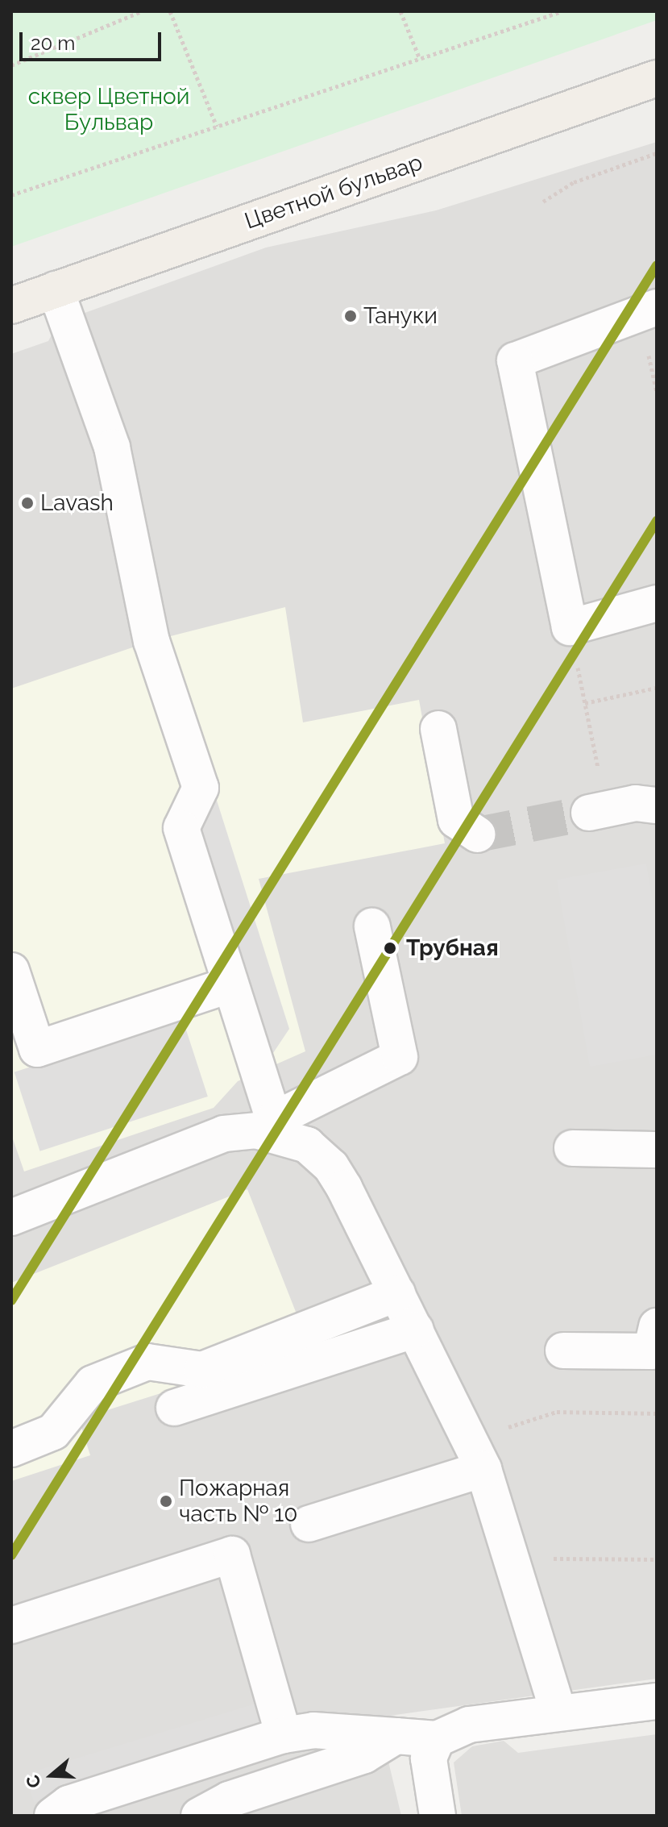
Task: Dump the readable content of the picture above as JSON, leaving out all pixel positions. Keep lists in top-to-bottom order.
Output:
{
  "streets": {
    "main road": ["Цветной бульвар"]
  },
  "parks": ["сквер Цветной Бульвар"],
  "places": [
    "Тануки",
    "Lavash",
    "Трубная",
    "Пожарная часть № 10"
  ],
  "lines": ["metro line 10"],
  "scale_bar": "20 m",
  "north": "left"
}
